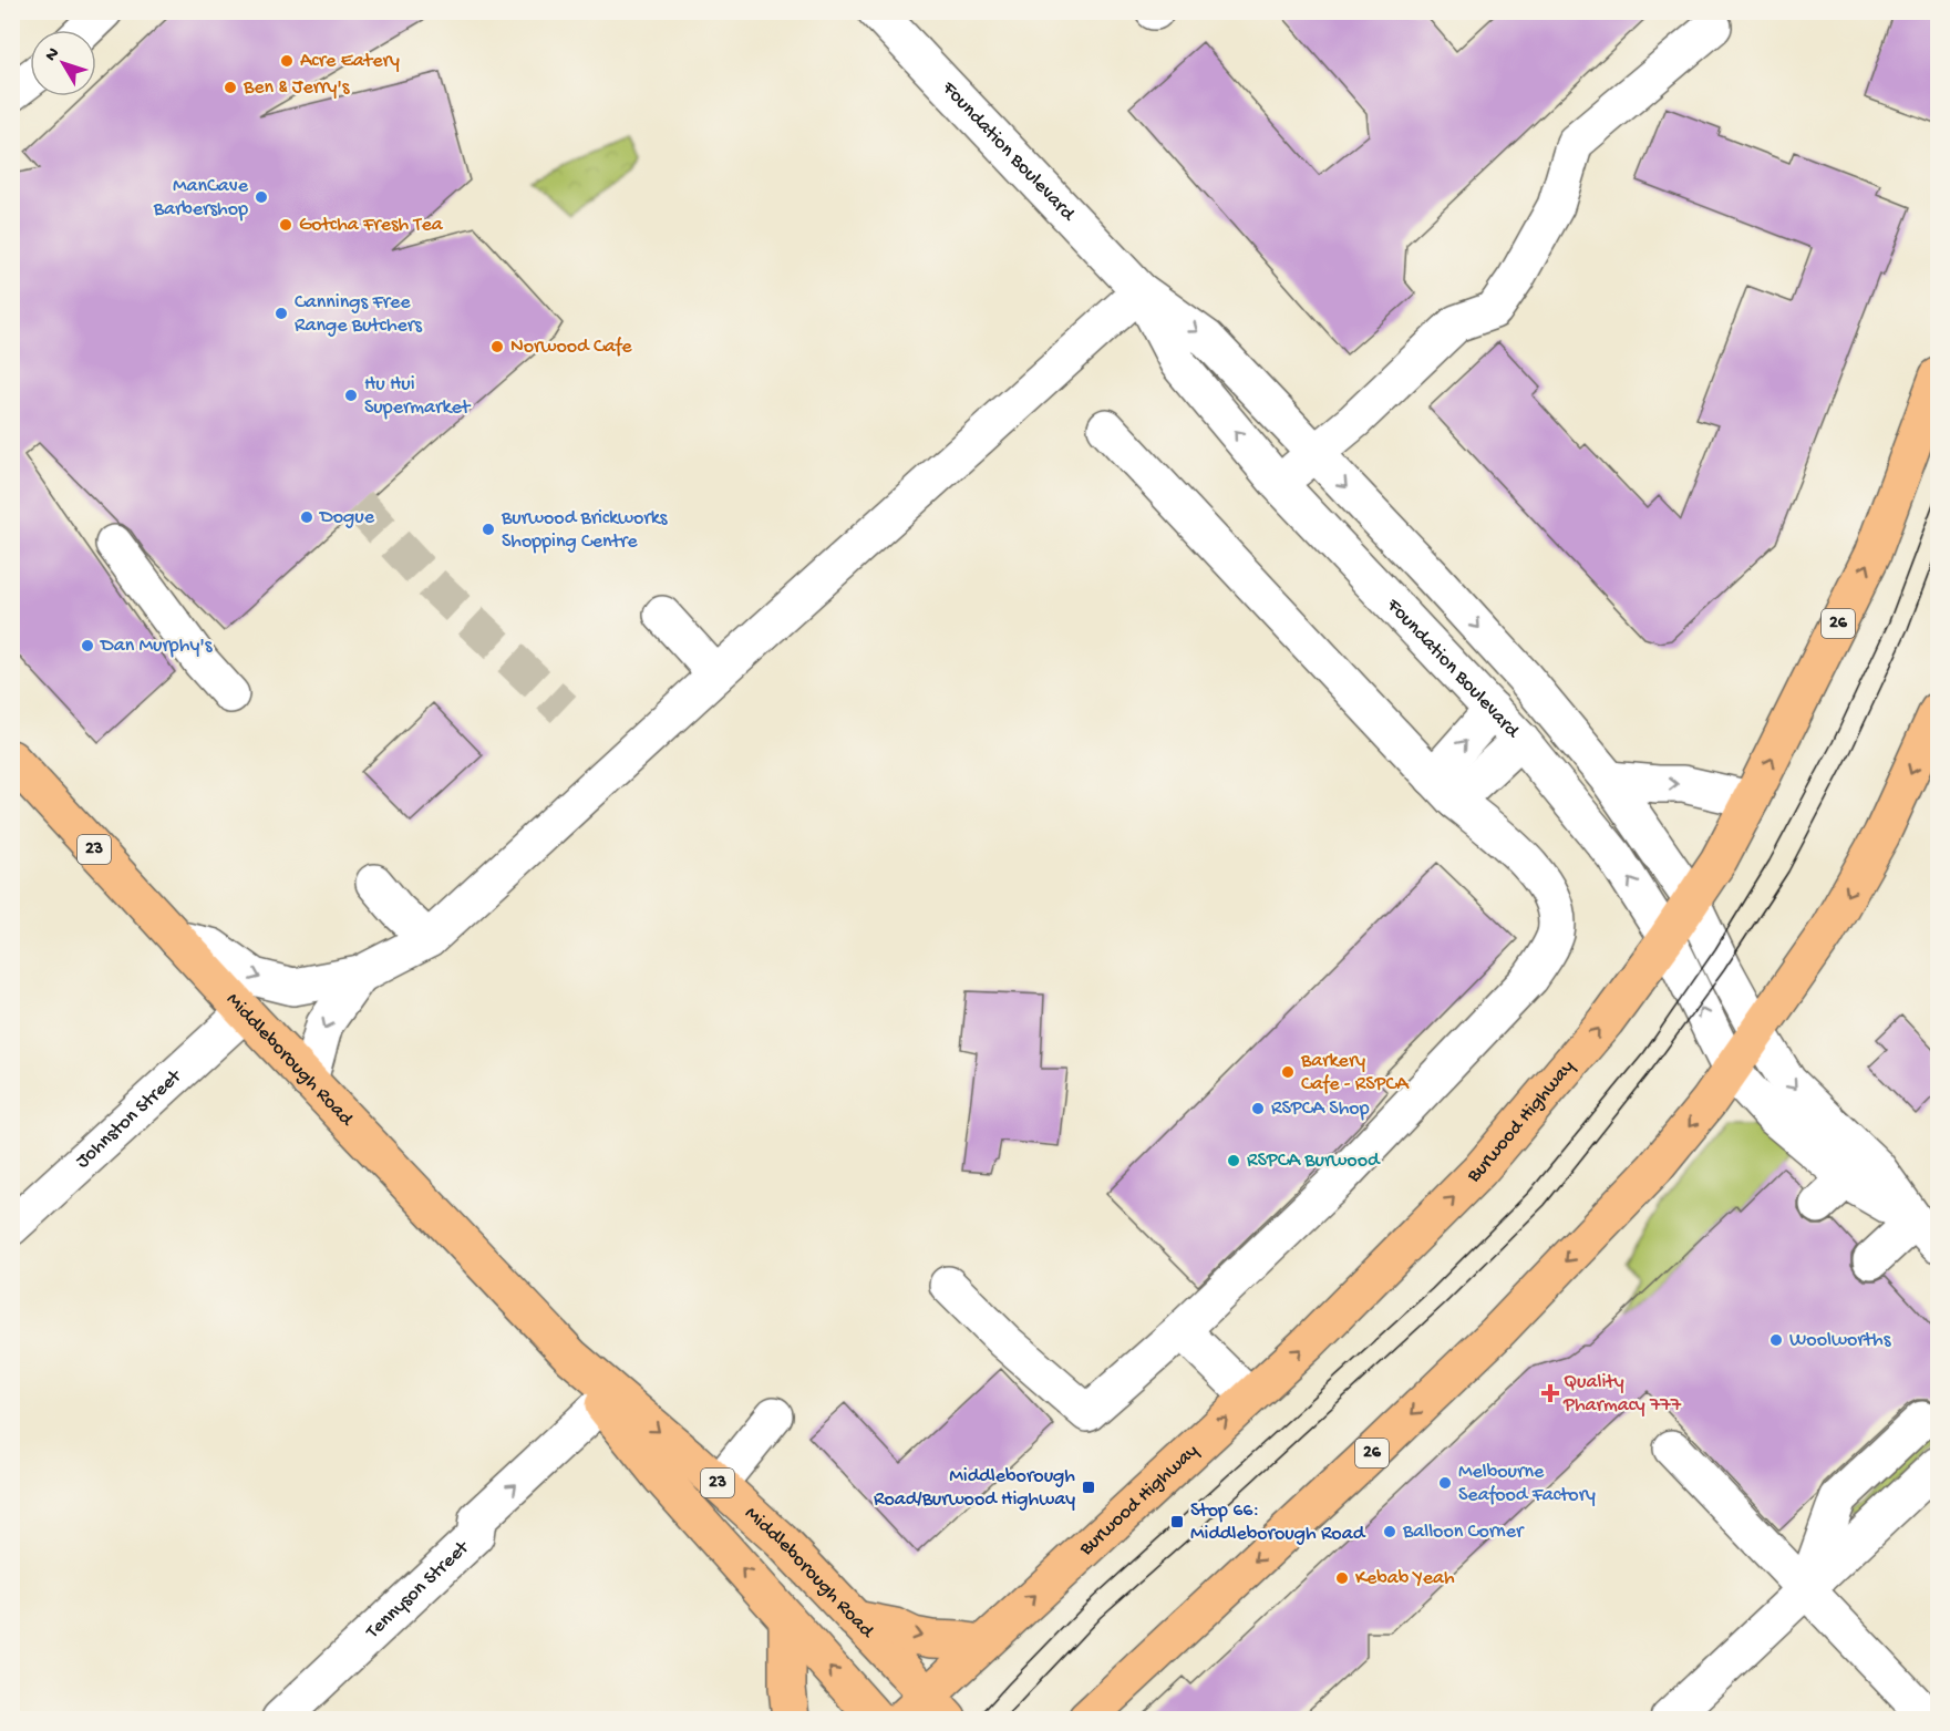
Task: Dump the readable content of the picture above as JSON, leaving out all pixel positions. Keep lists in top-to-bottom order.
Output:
{
  "streets": {
    "main road": [
      "26",
      "23",
      "Middleborough Road",
      "Burwood Highway"
    ],
    "street": ["Foundation Boulevard", "Johnston Street", "Tennyson Street"]
  },
  "crossings": [
    ["Foundation Boulevard", "26"],
    ["Foundation Boulevard", "Burwood Highway"],
    ["Middleborough Road", "Johnston Street"],
    ["Middleborough Road", "Burwood Highway"],
    ["Middleborough Road", "Tennyson Street"]
  ],
  "one_way": ["Tennyson Street"],
  "places": {
    "other": [
      "Acre Eatery",
      "Ben & Jerry's",
      "ManCave Barbershop",
      "Gotcha Fresh Tea",
      "Cannings Free Range Butchers",
      "Norwood Cafe",
      "Hu Hui Supermarket",
      "Dogue",
      "Burwood Brickworks Shopping Centre",
      "Dan Murphy's",
      "Barkery Cafe - RSPCA",
      "RSPCA Shop",
      "RSPCA Burwood",
      "Woolworths",
      "Melbourne Seafood Factory",
      "Balloon Corner",
      "Kebab Yeah"
    ],
    "health": ["Quality Pharmacy 777"],
    "transit": ["Middleborough Road/Burwood Highway", "Stop 66: Middleborough Road"]
  },
  "north": "top left"
}
